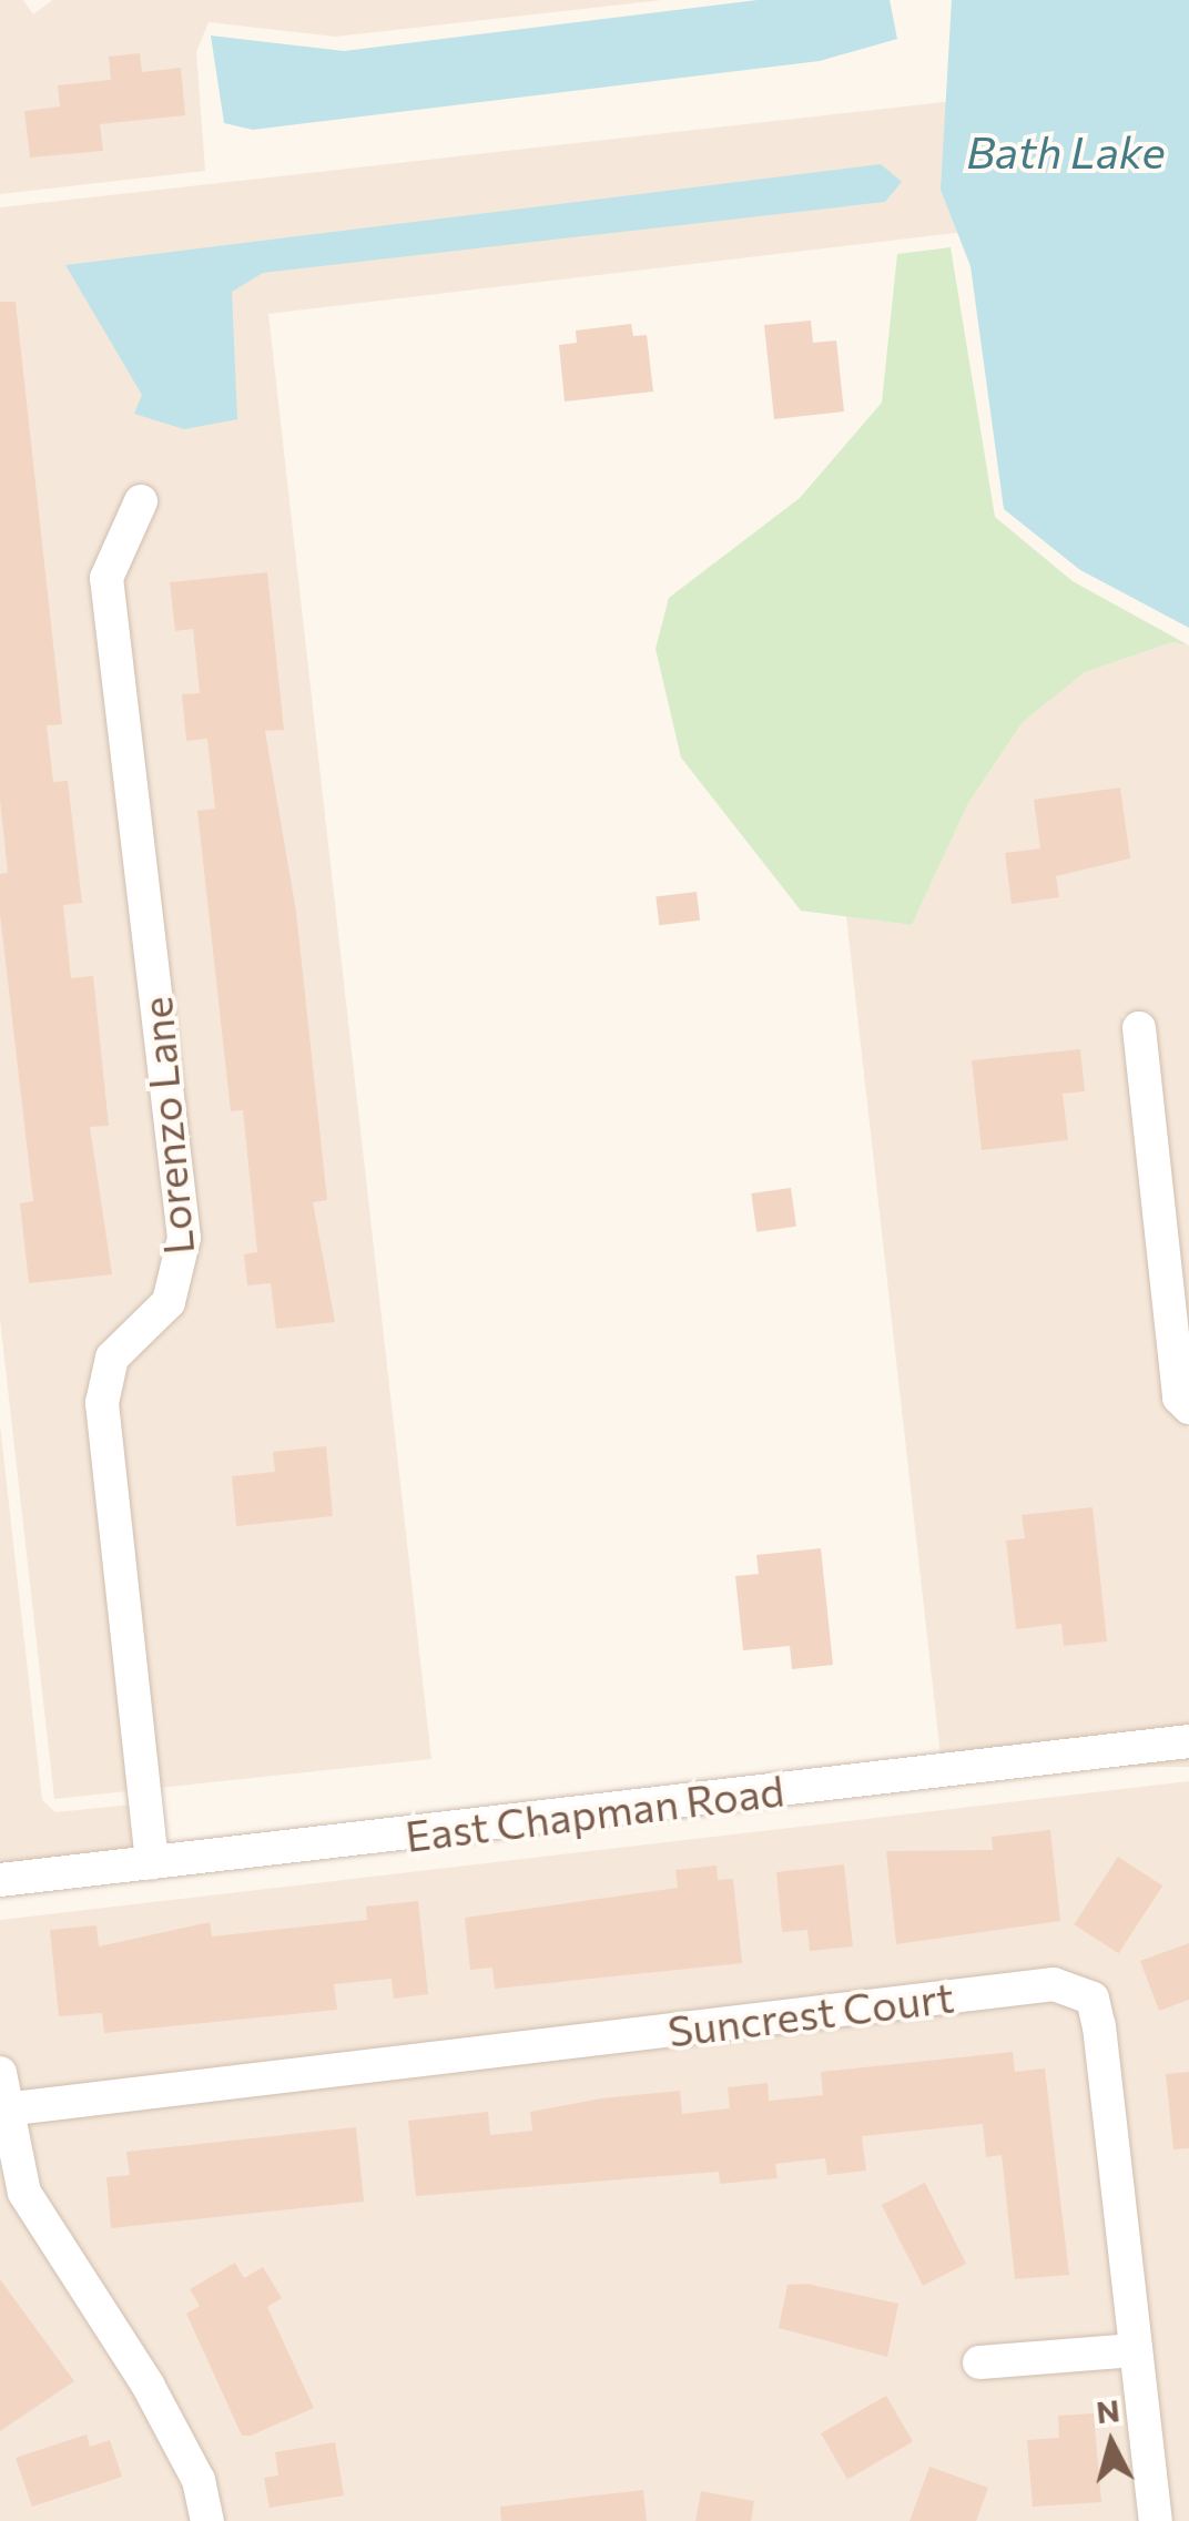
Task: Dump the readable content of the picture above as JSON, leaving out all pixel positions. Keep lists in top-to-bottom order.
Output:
{
  "streets": {
    "street": ["Lorenzo Lane", "East Chapman Road", "Suncrest Court"]
  },
  "crossings": [
    ["Lorenzo Lane", "East Chapman Road"]
  ],
  "water": ["Bath Lake"],
  "north": "top"
}
